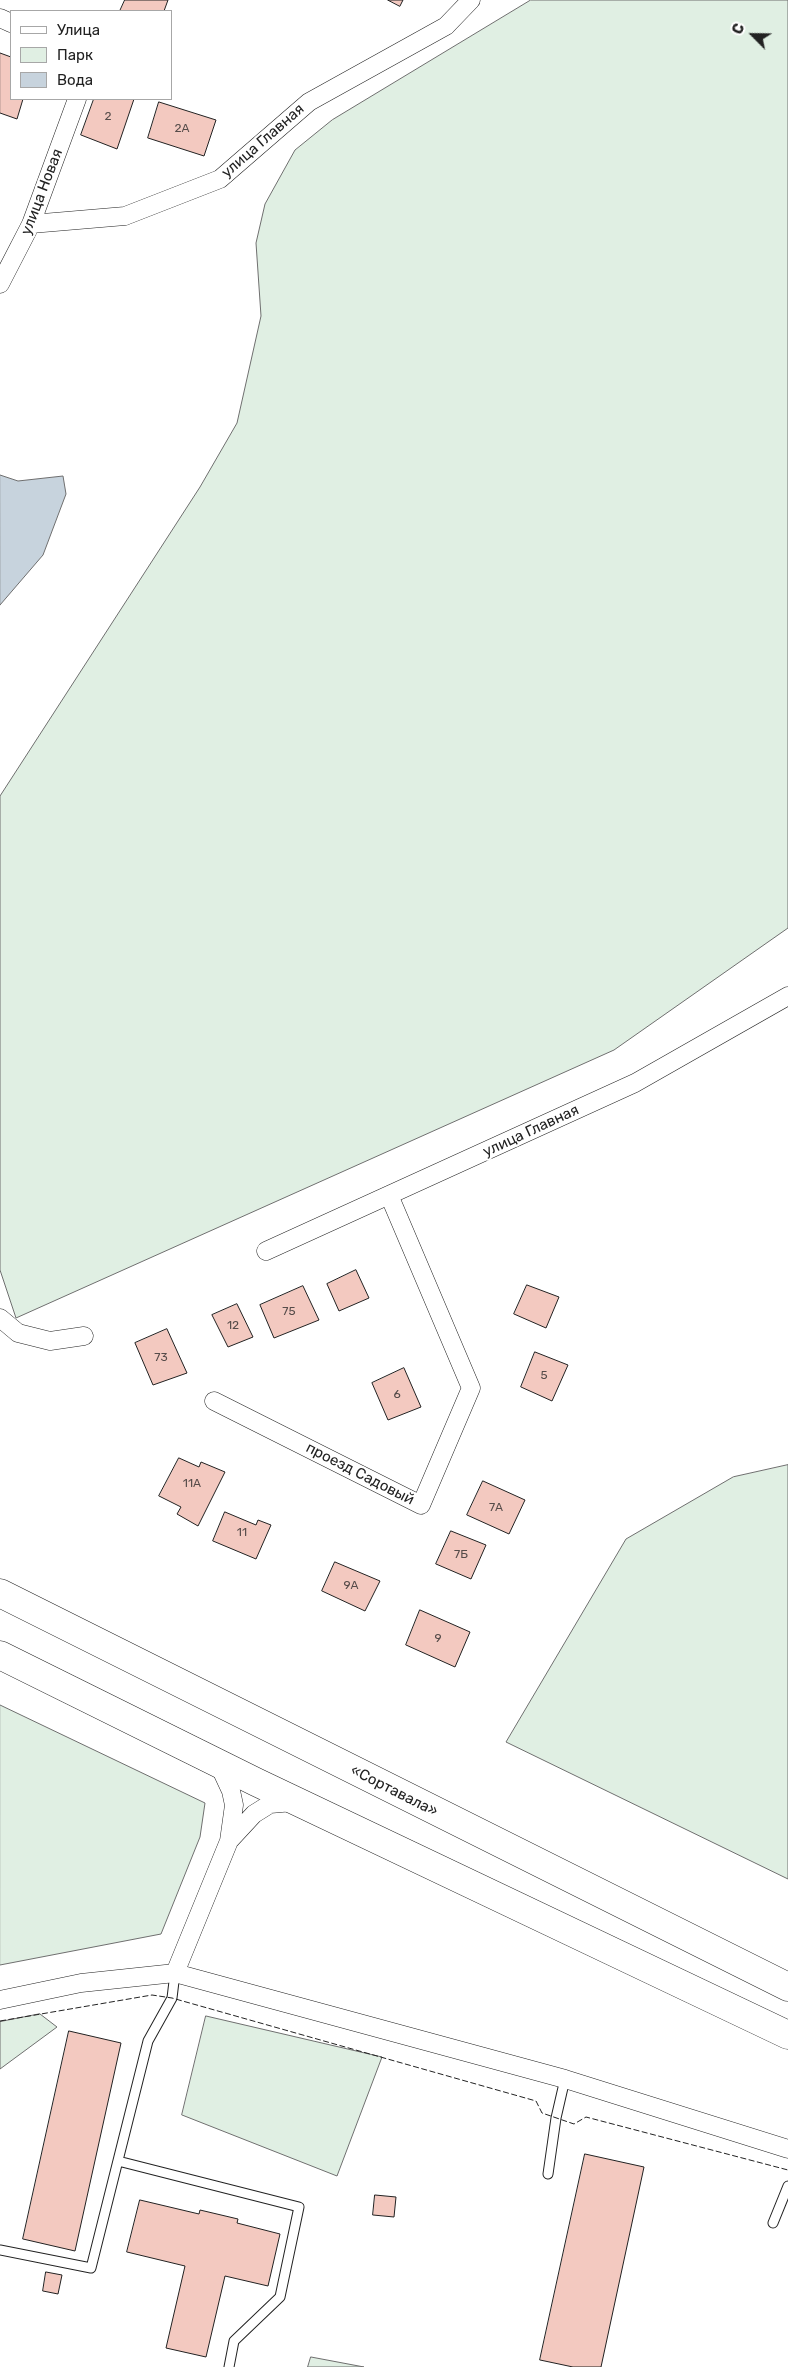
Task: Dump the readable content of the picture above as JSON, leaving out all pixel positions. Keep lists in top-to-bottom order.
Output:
{
  "streets": {
    "highway": ["«Сортавала»"],
    "street": ["улица Главная", "улица Новая", "проезд Садовый"]
  },
  "crossings": [
    ["улица Главная", "улица Новая"],
    ["улица Главная", "проезд Садовый"]
  ],
  "house_numbers": [
    "2",
    "2А",
    "75",
    "12",
    "73",
    "5",
    "6",
    "11А",
    "7А",
    "11",
    "7Б",
    "9А",
    "9"
  ],
  "legend": ["Улица", "Парк", "Вода"],
  "north": "top left"
}
